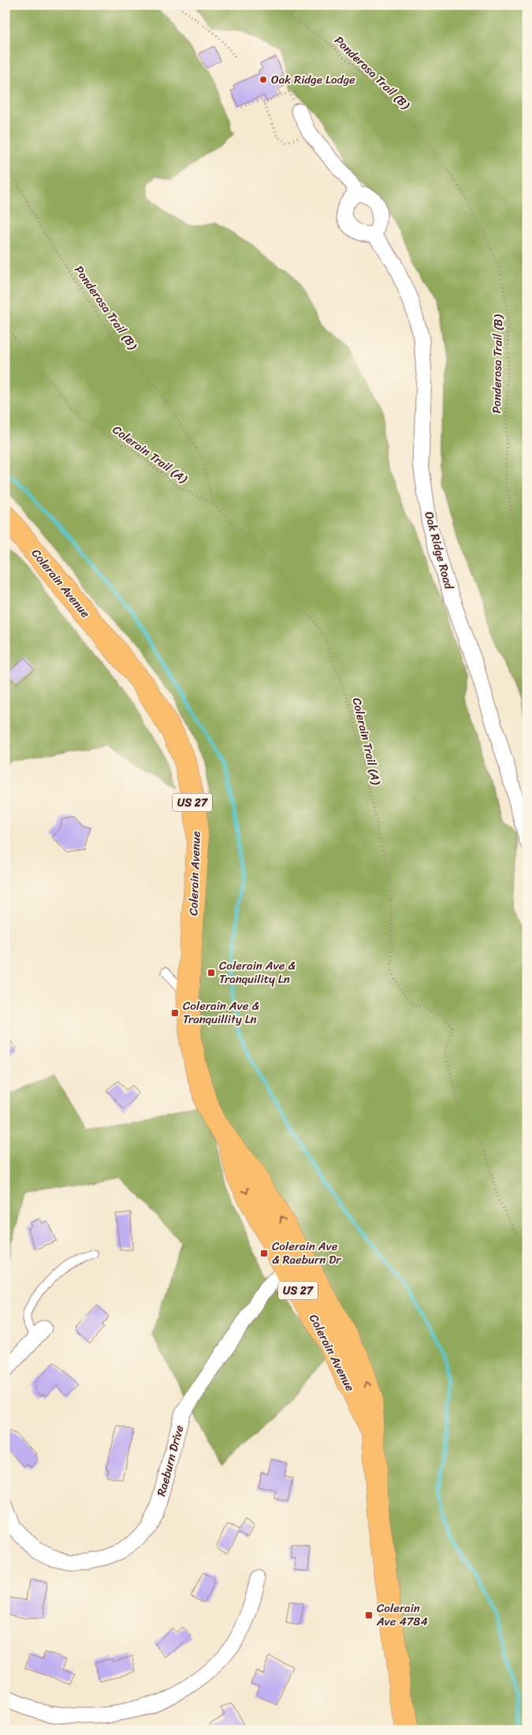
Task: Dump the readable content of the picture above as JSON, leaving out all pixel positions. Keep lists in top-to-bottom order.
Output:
{
  "streets": {
    "main road": ["Colerain Avenue", "US 27"],
    "street": ["Oak Ridge Road", "Raeburn Drive"],
    "path": ["Ponderosa Trail (B)", "Colerain Trail (A)"]
  },
  "crossings": [
    ["Ponderosa Trail (B)", "Colerain Trail (A)"],
    ["Colerain Avenue", "Raeburn Drive"]
  ],
  "places": {
    "other": ["Oak Ridge Lodge"],
    "transit": [
      "Colerain Ave & Tranquility Ln",
      "Colerain Ave & Tranquillity Ln",
      "Colerain Ave & Raeburn Dr",
      "Colerain Ave 4784"
    ]
  }
}
